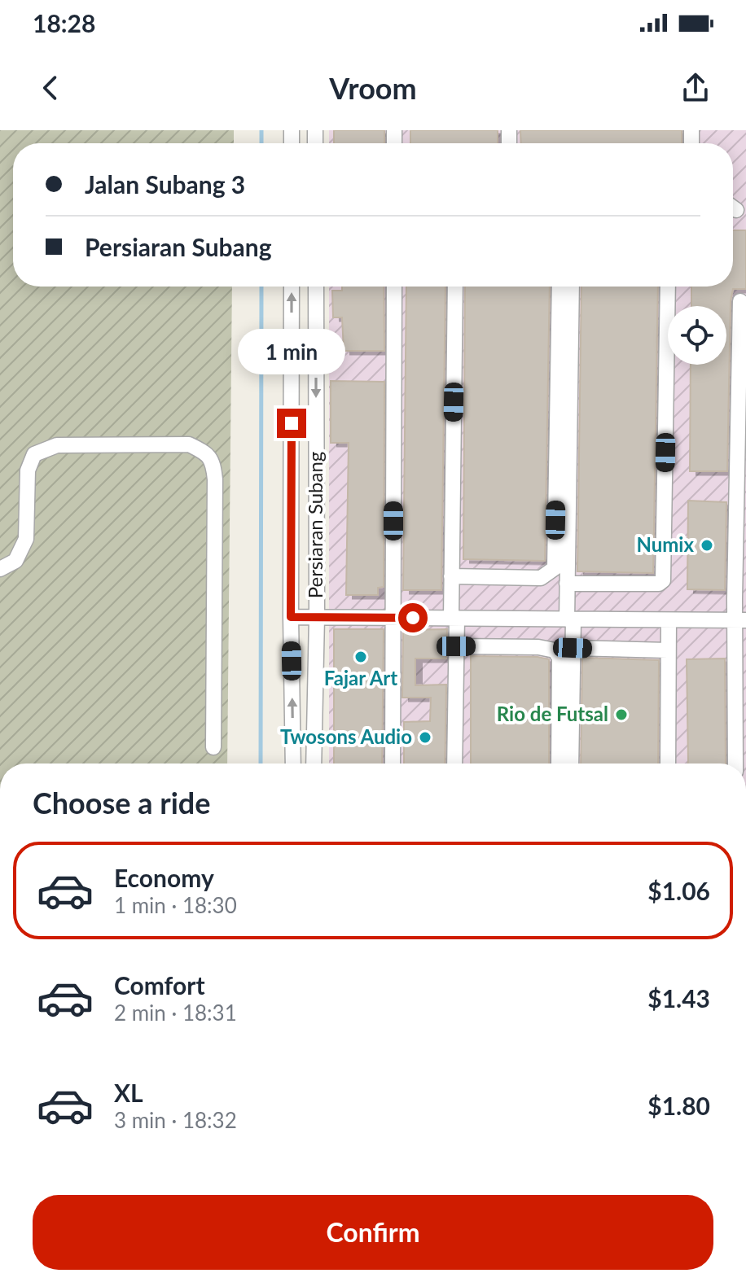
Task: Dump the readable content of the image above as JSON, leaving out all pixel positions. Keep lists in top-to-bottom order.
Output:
{
  "streets": {
    "street": ["Persiaran Subang"]
  },
  "places": [
    "Numix",
    "Fajar Art",
    "Rio de Futsal",
    "Twosons Audio"
  ],
  "page": {
    "status": "18:28",
    "header": "Vroom",
    "banner": ["Jalan Subang 3", "Persiaran Subang"],
    "bubble": "1 min",
    "heading": "Choose a ride",
    "list": [
      {
        "name": "Economy",
        "note": "1 min · 18:30",
        "value": "$1.06"
      },
      {
        "name": "Comfort",
        "note": "2 min · 18:31",
        "value": "$1.43"
      },
      {
        "name": "XL",
        "note": "3 min · 18:32",
        "value": "$1.80"
      }
    ],
    "buttons": "Confirm"
  }
}
